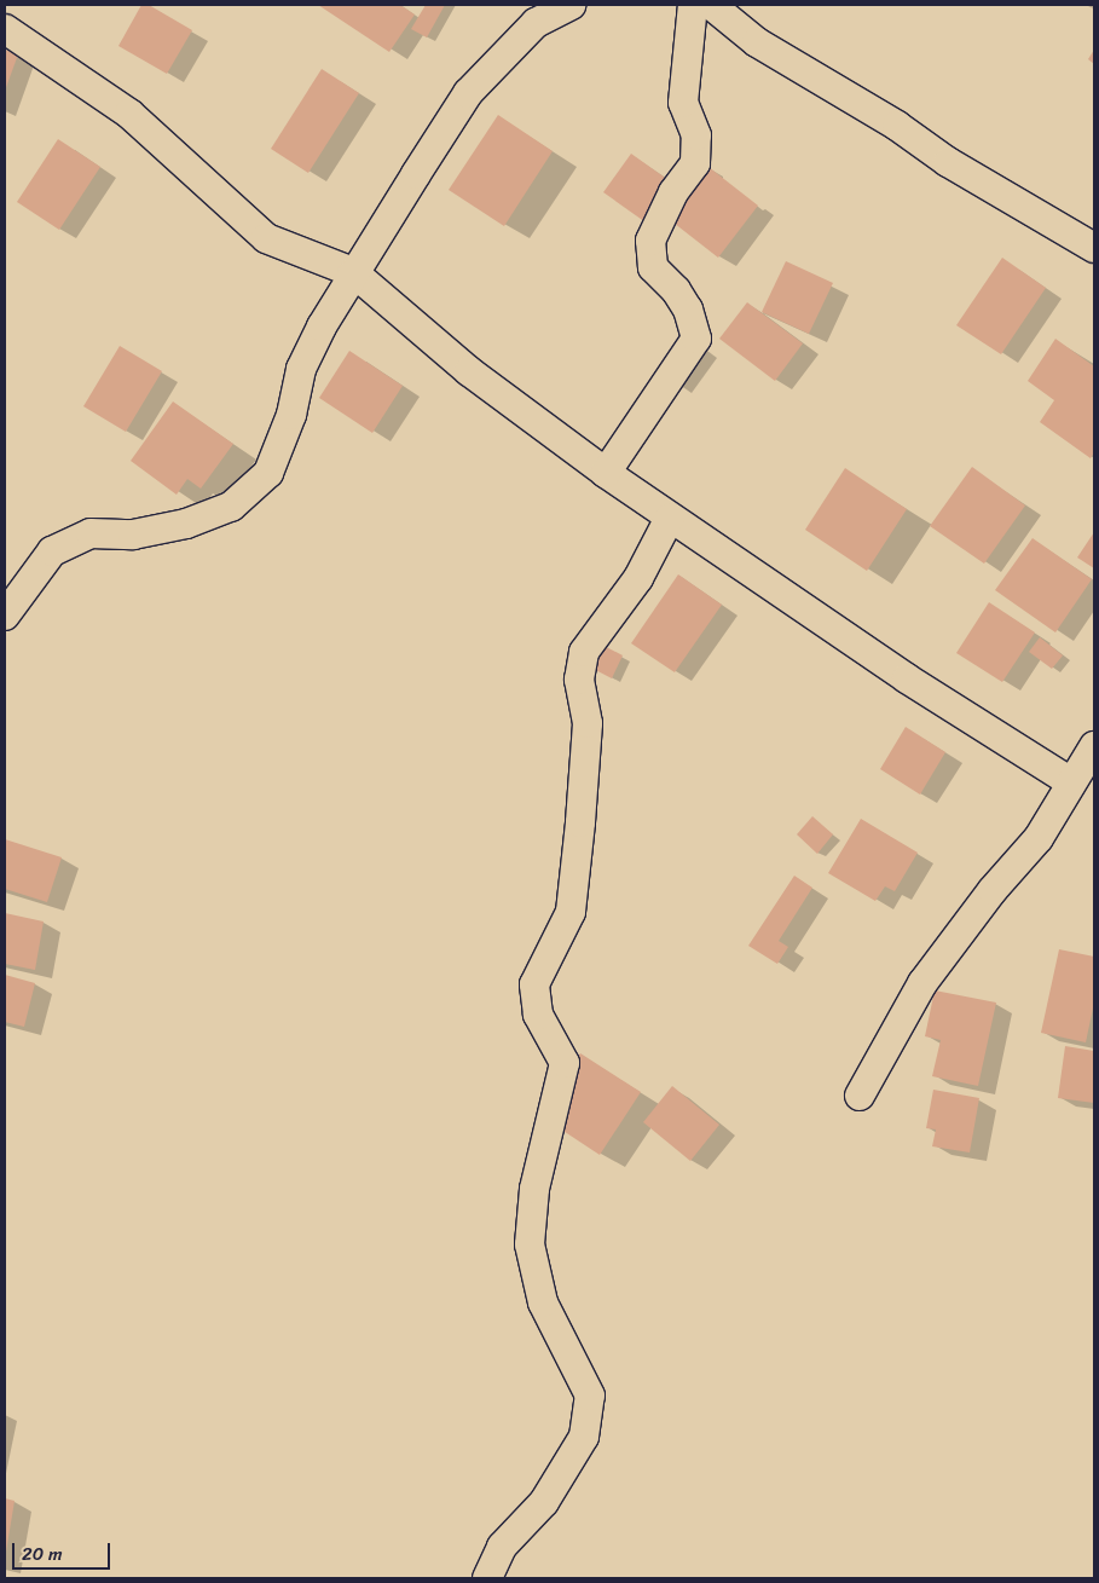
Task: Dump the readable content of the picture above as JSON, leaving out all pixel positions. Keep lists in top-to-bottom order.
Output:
{
  "scale_bar": "20 m"
}
